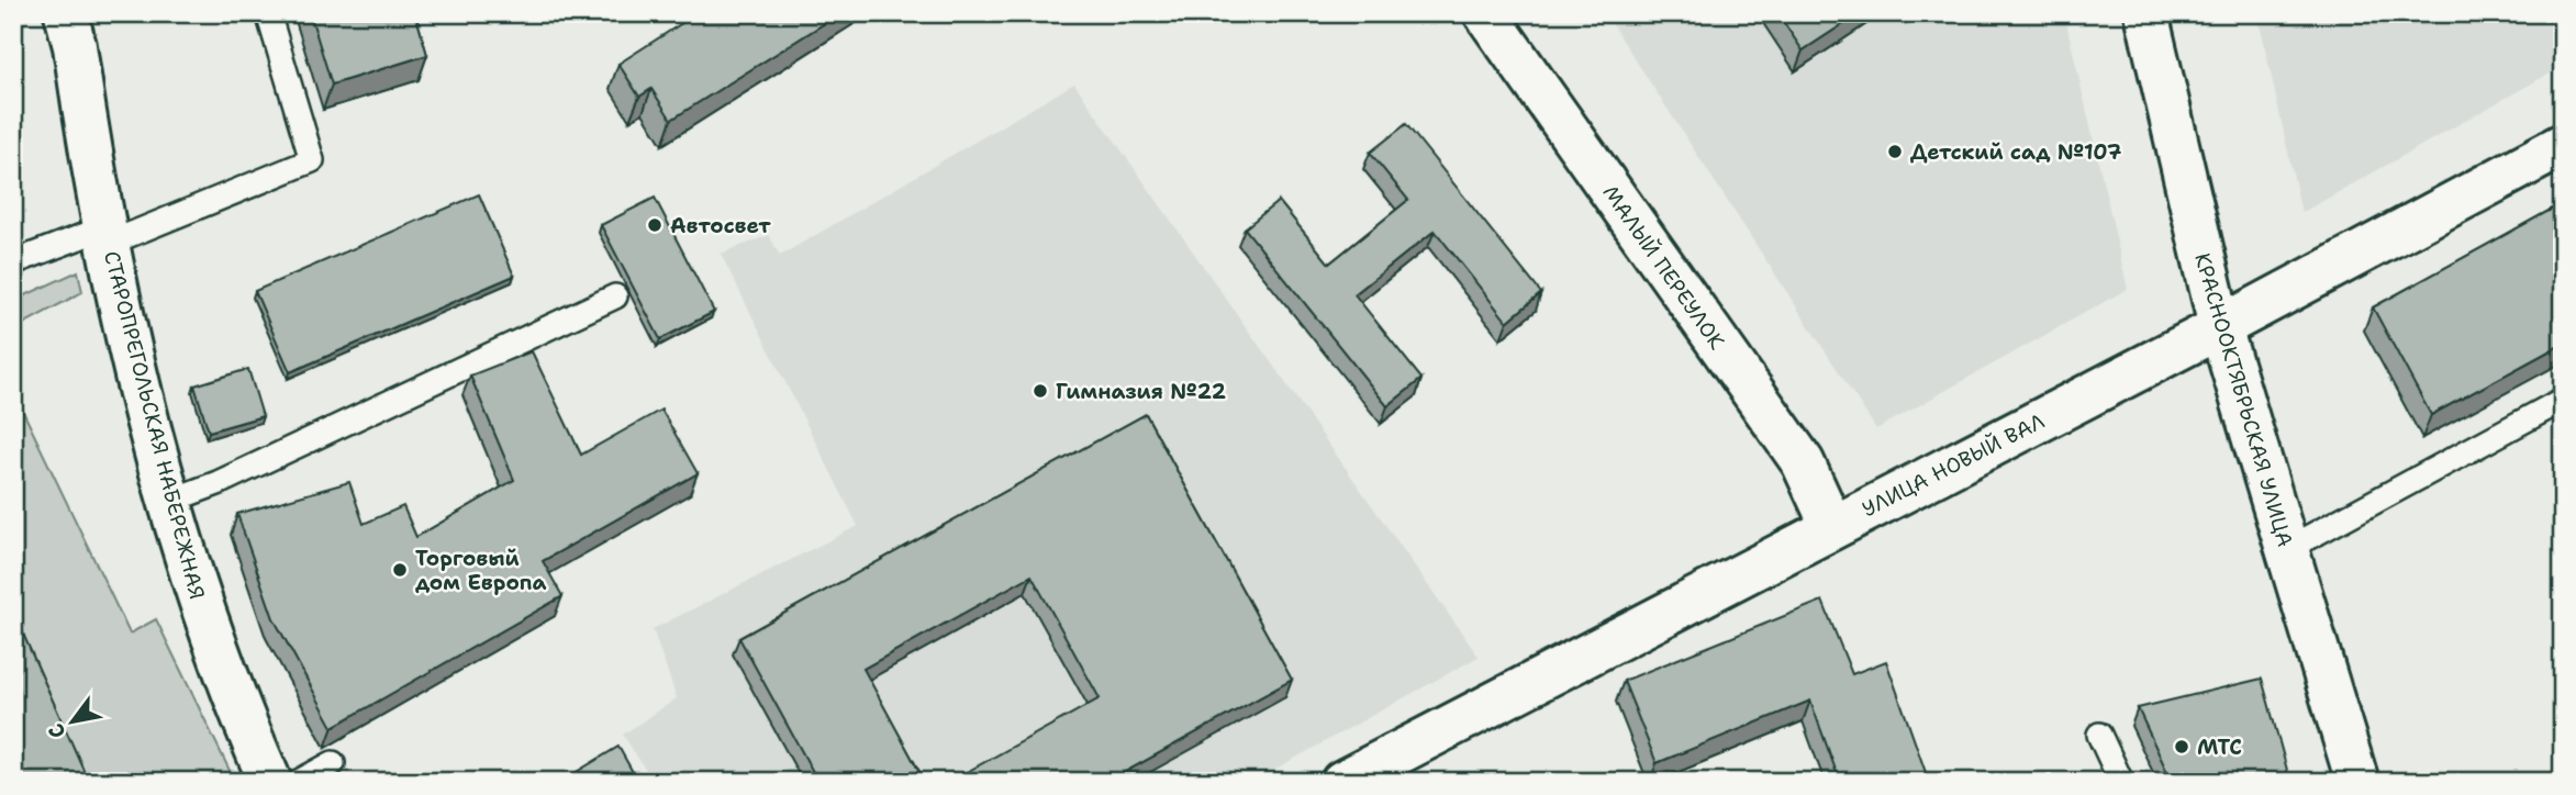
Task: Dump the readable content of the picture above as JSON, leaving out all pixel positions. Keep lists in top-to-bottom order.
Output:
{
  "streets": {
    "street": [
      "МАЛЫЙ ПЕРЕУЛОК",
      "КРАСНООКТЯБРЬСКАЯ УЛИЦА",
      "СТАРОПРЕГОЛЬСКАЯ НАБЕРЕЖНАЯ",
      "УЛИЦА НОВЫЙ ВАЛ"
    ]
  },
  "crossings": [
    ["МАЛЫЙ ПЕРЕУЛОК", "УЛИЦА НОВЫЙ ВАЛ"],
    ["КРАСНООКТЯБРЬСКАЯ УЛИЦА", "УЛИЦА НОВЫЙ ВАЛ"]
  ],
  "places": [
    "Детский сад №107",
    "Автосвет",
    "Гимназия №22",
    "Торговый дом Европа",
    "МТС"
  ],
  "north": "bottom left"
}
